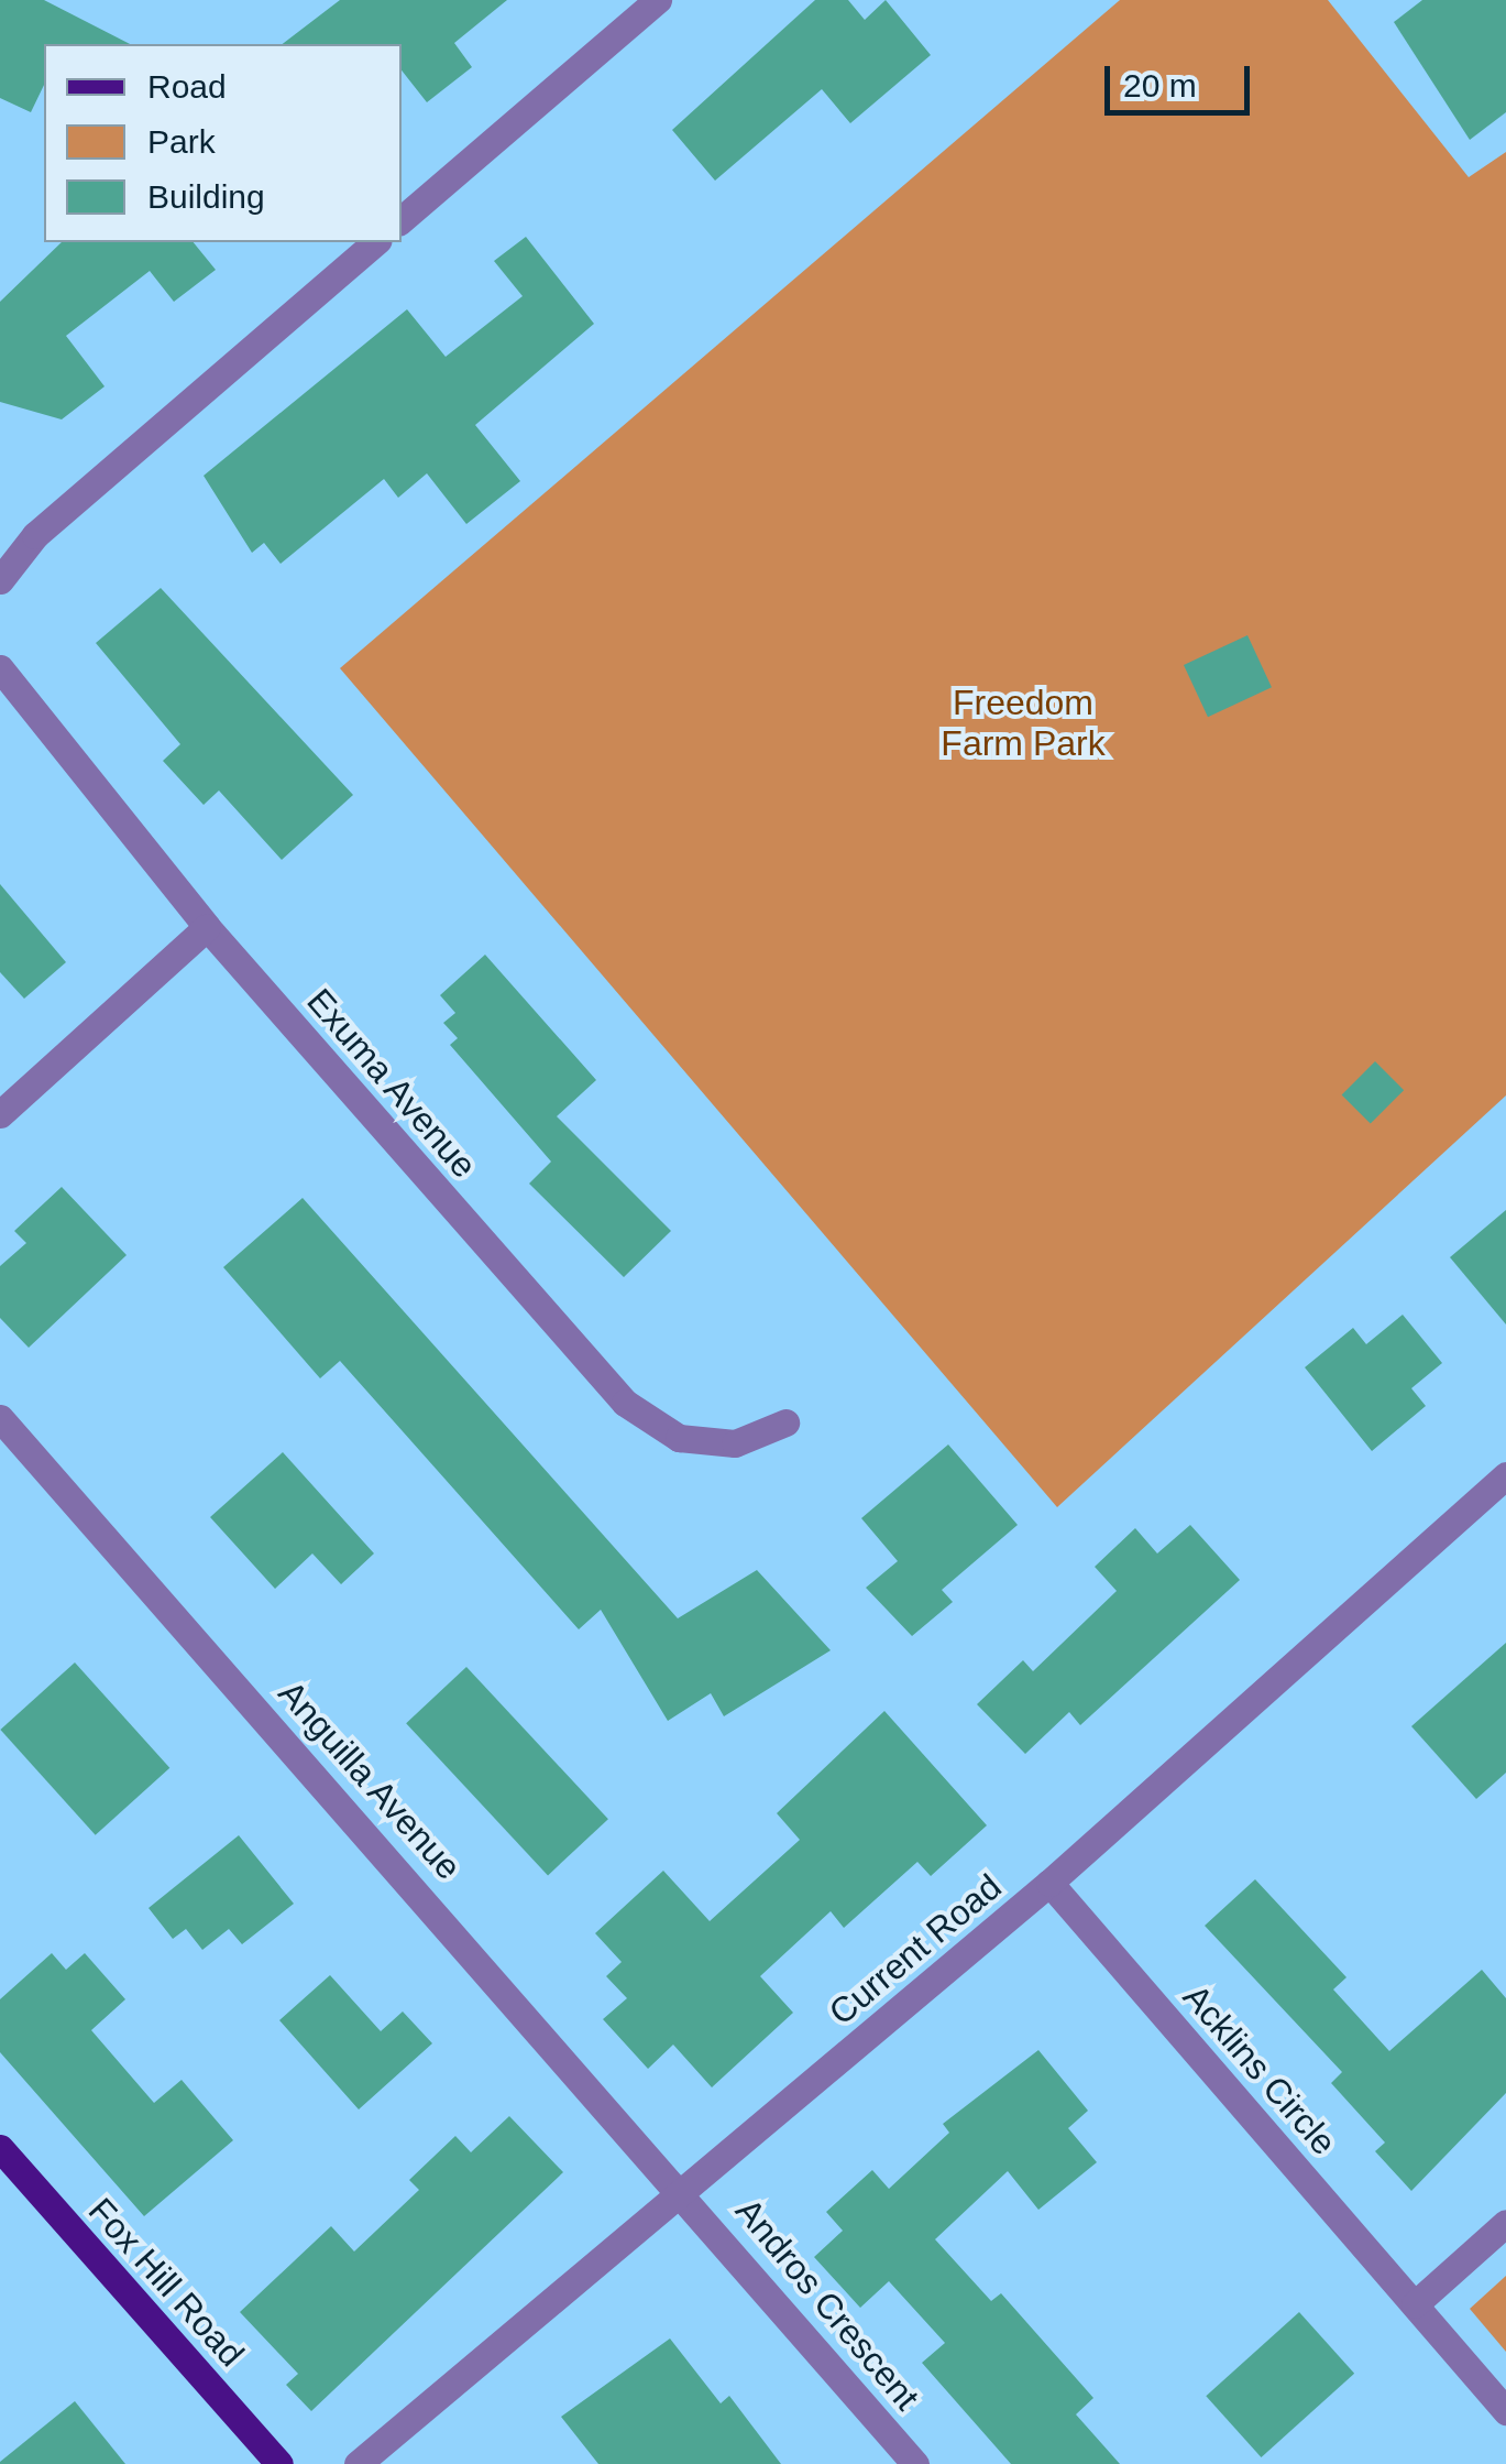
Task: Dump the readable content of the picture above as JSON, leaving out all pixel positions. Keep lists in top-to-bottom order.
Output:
{
  "streets": {
    "main road": ["Fox Hill Road"],
    "street": [
      "Exuma Avenue",
      "Anguilla Avenue",
      "Current Road",
      "Acklins Circle",
      "Andros Crescent"
    ]
  },
  "crossings": [
    ["Anguilla Avenue", "Current Road"],
    ["Anguilla Avenue", "Andros Crescent"],
    ["Current Road", "Acklins Circle"],
    ["Current Road", "Andros Crescent"]
  ],
  "parks": ["Freedom Farm Park"],
  "legend": ["Road", "Park", "Building"],
  "scale_bar": "20 m"
}
